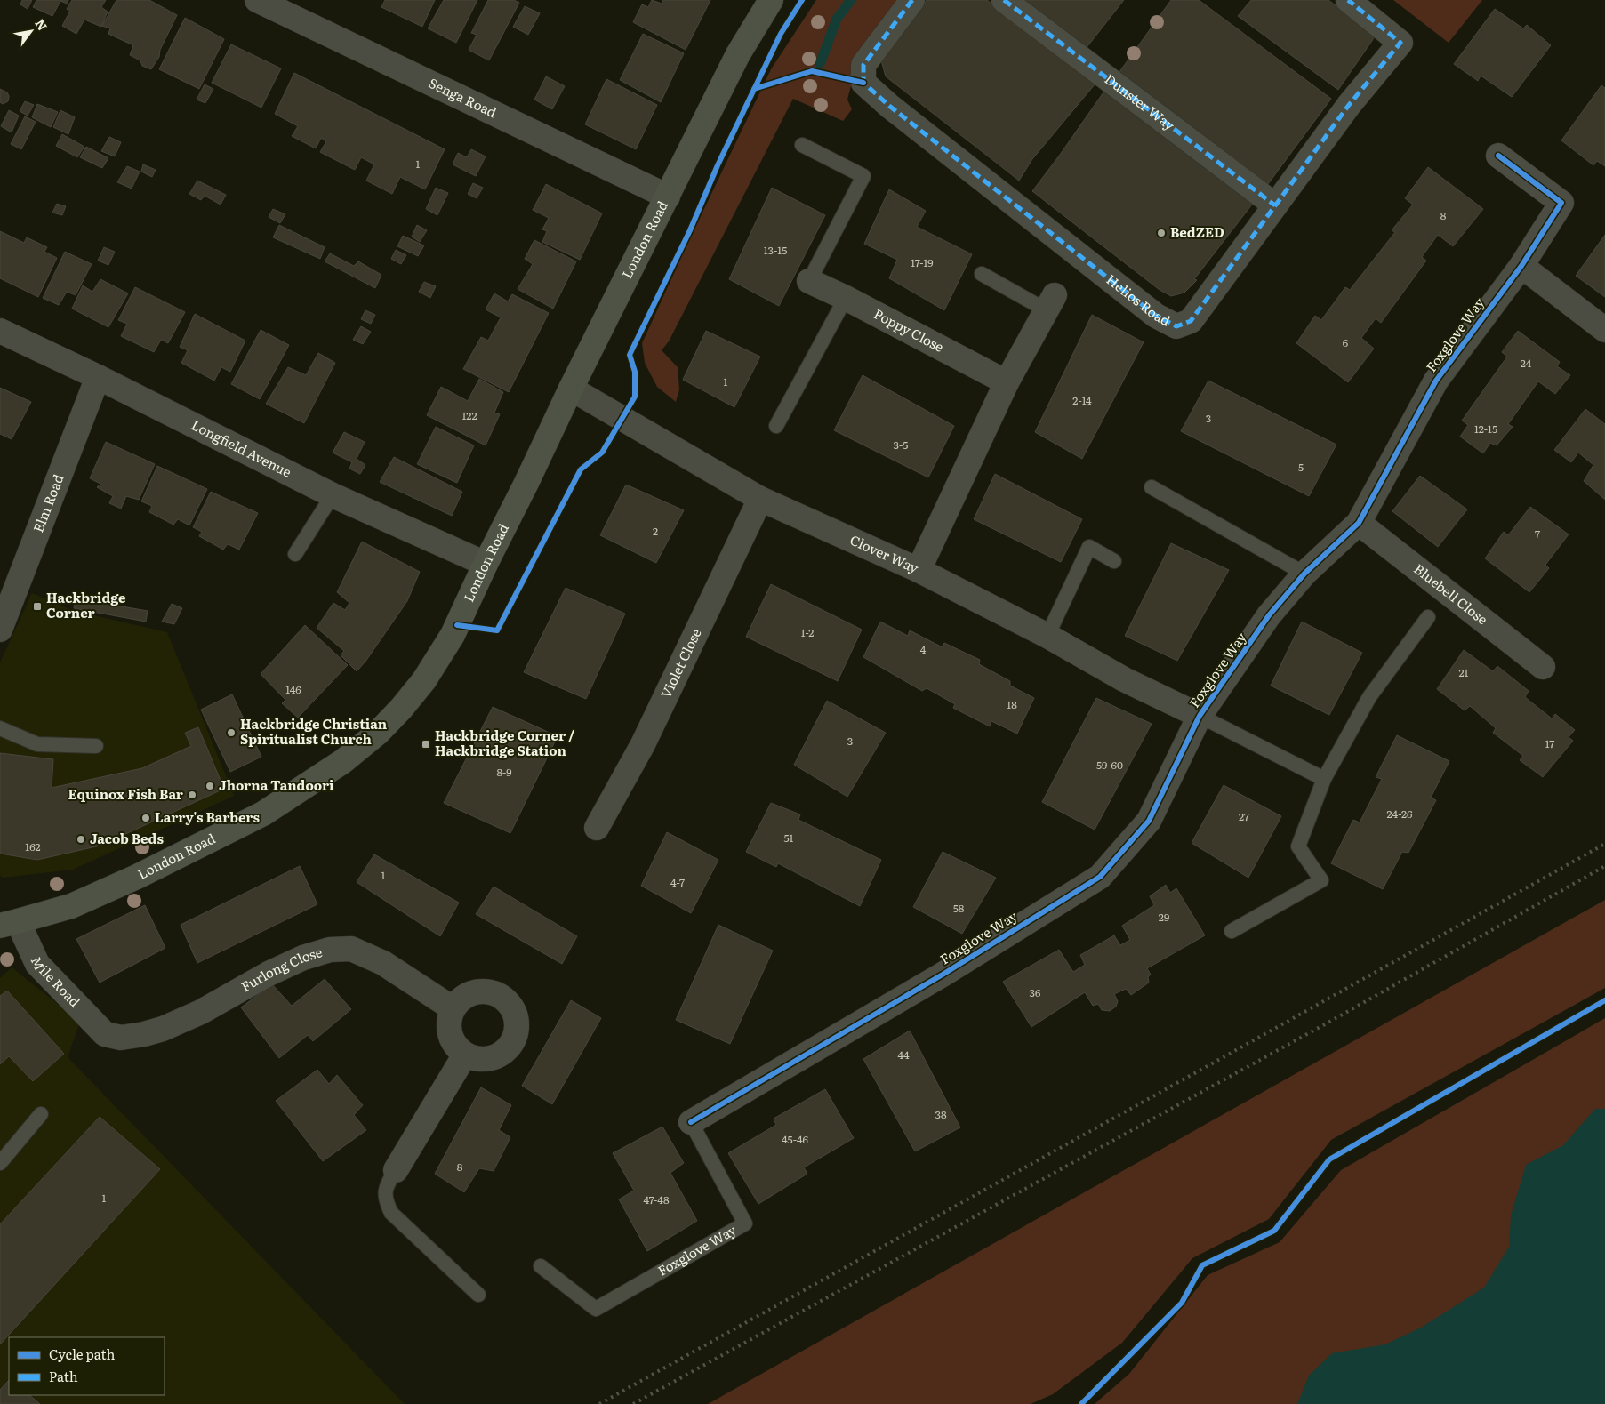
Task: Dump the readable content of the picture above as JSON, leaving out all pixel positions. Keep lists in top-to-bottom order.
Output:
{
  "streets": {
    "main road": ["London Road"],
    "street": [
      "Senga Road",
      "Dunster Way",
      "Helios Road",
      "Poppy Close",
      "Foxglove Way",
      "Longfield Avenue",
      "Elm Road",
      "Clover Way",
      "Bluebell Close",
      "Violet Close",
      "Furlong Close",
      "Mile Road"
    ]
  },
  "crossings": [
    ["Senga Road", "London Road"],
    ["Dunster Way", "Helios Road"],
    ["London Road", "Longfield Avenue"],
    ["London Road", "Clover Way"],
    ["London Road", "Mile Road"],
    ["Foxglove Way", "Clover Way"],
    ["Foxglove Way", "Bluebell Close"],
    ["Longfield Avenue", "Elm Road"],
    ["Clover Way", "Violet Close"],
    ["Furlong Close", "Mile Road"]
  ],
  "places": {
    "other": [
      "BedZED",
      "Hackbridge Christian Spiritualist Church",
      "Jhorna Tandoori",
      "Equinox Fish Bar",
      "Larry's Barbers",
      "Jacob Beds"
    ],
    "transit": ["Hackbridge Corner", "Hackbridge Corner / Hackbridge Station"]
  },
  "house_numbers": [
    "1",
    "8",
    "13-15",
    "17-19",
    "6",
    "24",
    "1",
    "2-14",
    "122",
    "3",
    "12-15",
    "3-5",
    "5",
    "2",
    "7",
    "1-2",
    "4",
    "21",
    "146",
    "18",
    "3",
    "17",
    "59-60",
    "8-9",
    "24-26",
    "27",
    "51",
    "162",
    "1",
    "4-7",
    "58",
    "29",
    "36",
    "44",
    "38",
    "45-46",
    "8",
    "1",
    "47-48"
  ],
  "legend": ["Cycle path", "Path"],
  "north": "top right"
}
